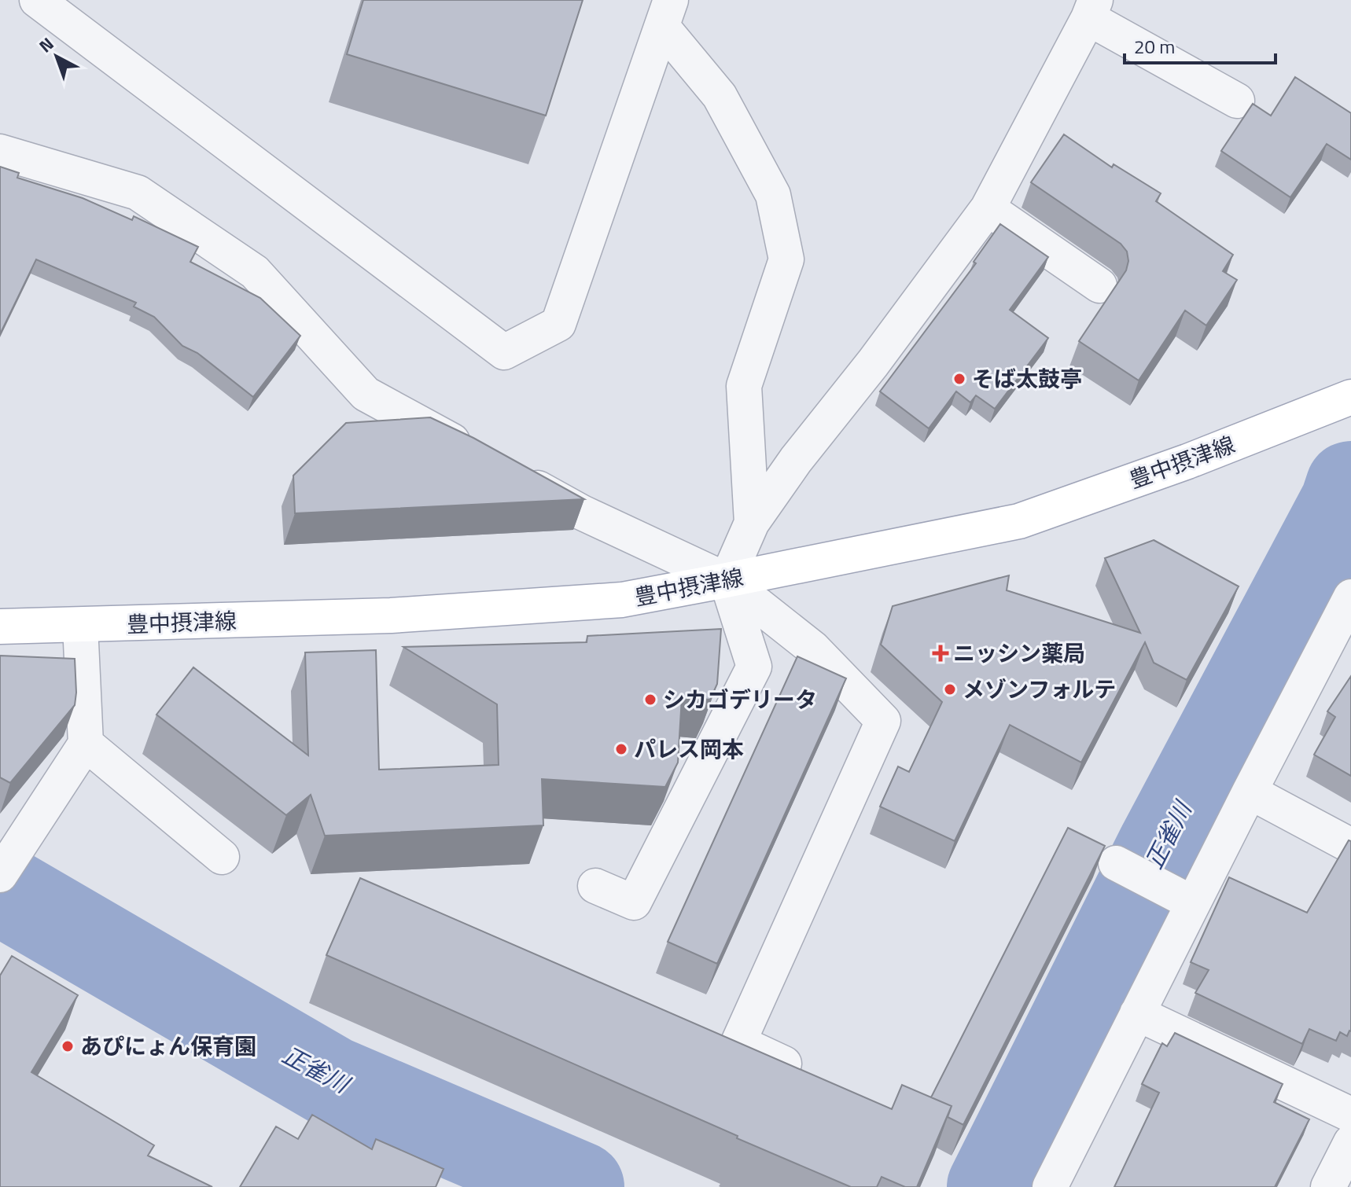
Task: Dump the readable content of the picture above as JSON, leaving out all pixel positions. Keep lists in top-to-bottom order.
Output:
{
  "streets": {
    "main road": ["豊中摂津線"]
  },
  "water": ["正雀川"],
  "places": {
    "other": [
      "そば太鼓亭",
      "メゾンフォルテ",
      "シカゴデリータ",
      "パレス岡本",
      "あぴにょん保育園"
    ],
    "health": ["ニッシン薬局"]
  },
  "scale_bar": "20 m",
  "north": "top left"
}
